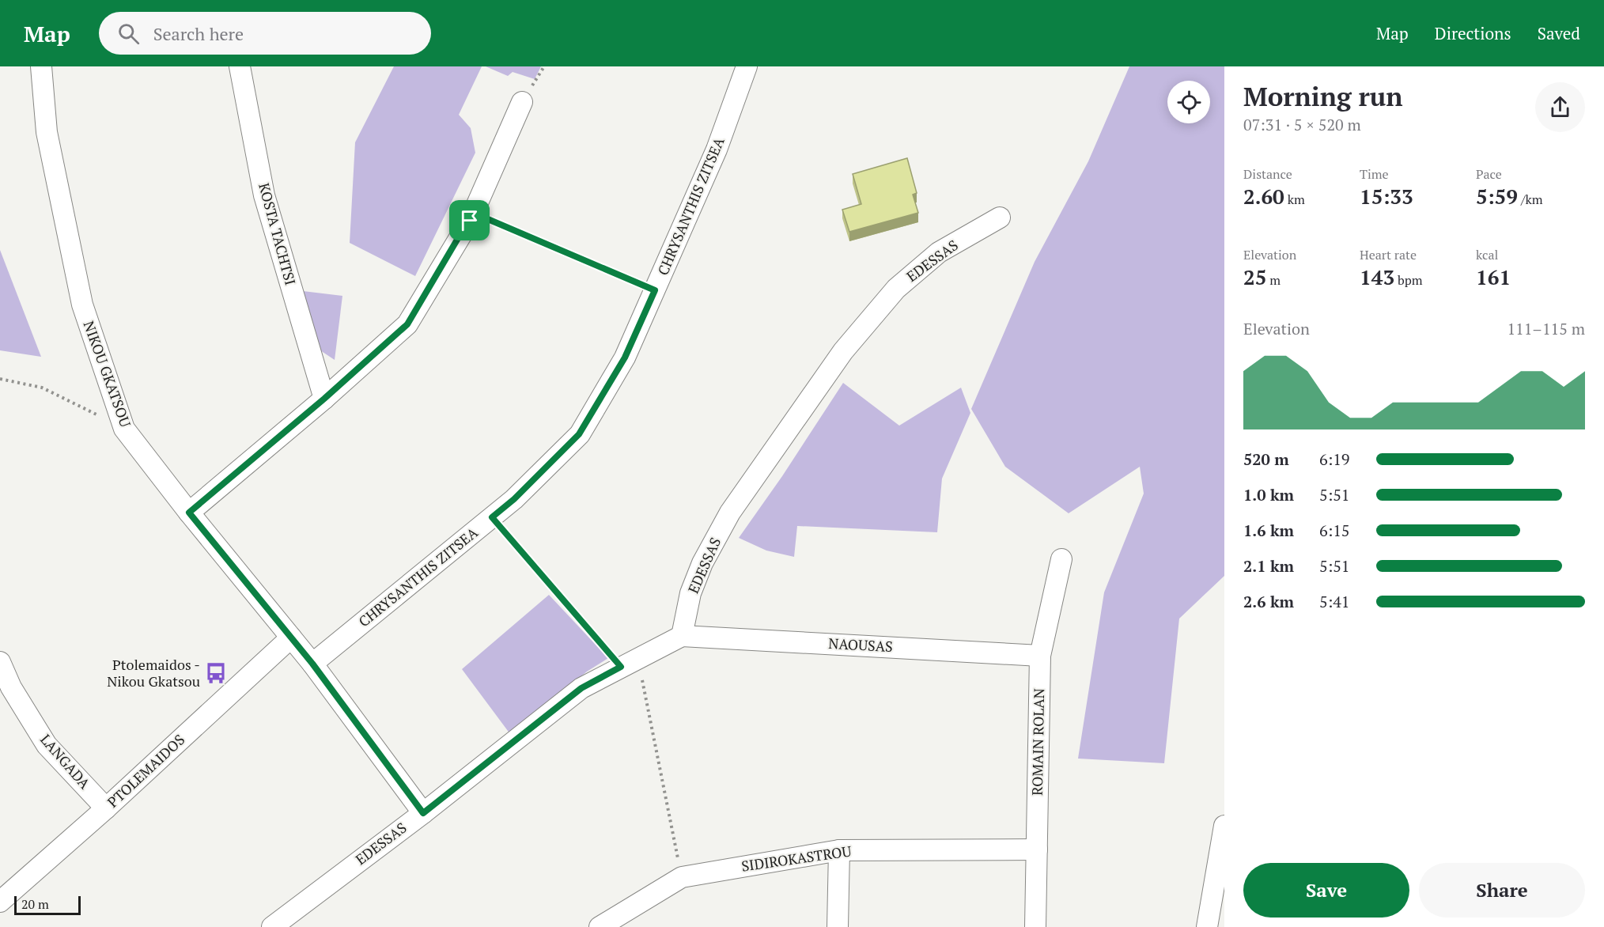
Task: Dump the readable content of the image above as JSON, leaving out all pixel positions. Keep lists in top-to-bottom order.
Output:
{
  "streets": {
    "street": [
      "CHRYSANTHIS ZITSEA",
      "KOSTA TACHTSI",
      "EDESSAS",
      "NIKOU GKATSOU",
      "NAOUSAS",
      "ROMAIN ROLAN",
      "LANGADA",
      "PTOLEMAIDOS",
      "SIDIROKASTROU"
    ]
  },
  "crossings": [
    ["CHRYSANTHIS ZITSEA", "NIKOU GKATSOU"],
    ["EDESSAS", "NIKOU GKATSOU"],
    ["EDESSAS", "NAOUSAS"],
    ["NIKOU GKATSOU", "PTOLEMAIDOS"],
    ["NAOUSAS", "ROMAIN ROLAN"],
    ["ROMAIN ROLAN", "SIDIROKASTROU"],
    ["LANGADA", "PTOLEMAIDOS"]
  ],
  "places": {
    "bus stop": ["Ptolemaidos - Nikou Gkatsou"]
  },
  "scale_bar": "20 m",
  "page": {
    "header": "Map",
    "search": "Search here",
    "nav": ["Map", "Directions", "Saved"],
    "heading": ["Morning run", "07:31 · 5 × 520 m"],
    "stats": [
      ["Distance", "2.60 km"],
      ["Time", "15:33"],
      ["Pace", "5:59 /km"],
      ["Elevation", "25 m"],
      ["Heart rate", "143 bpm"],
      ["kcal", "161"]
    ],
    "chart": ["Elevation", "111–115 m"],
    "list": [
      {
        "name": "520 m",
        "note": "6:19"
      },
      {
        "name": "1.0 km",
        "note": "5:51"
      },
      {
        "name": "1.6 km",
        "note": "6:15"
      },
      {
        "name": "2.1 km",
        "note": "5:51"
      },
      {
        "name": "2.6 km",
        "note": "5:41"
      }
    ],
    "buttons": ["Save", "Share"],
    "scale": "20 m"
  }
}
